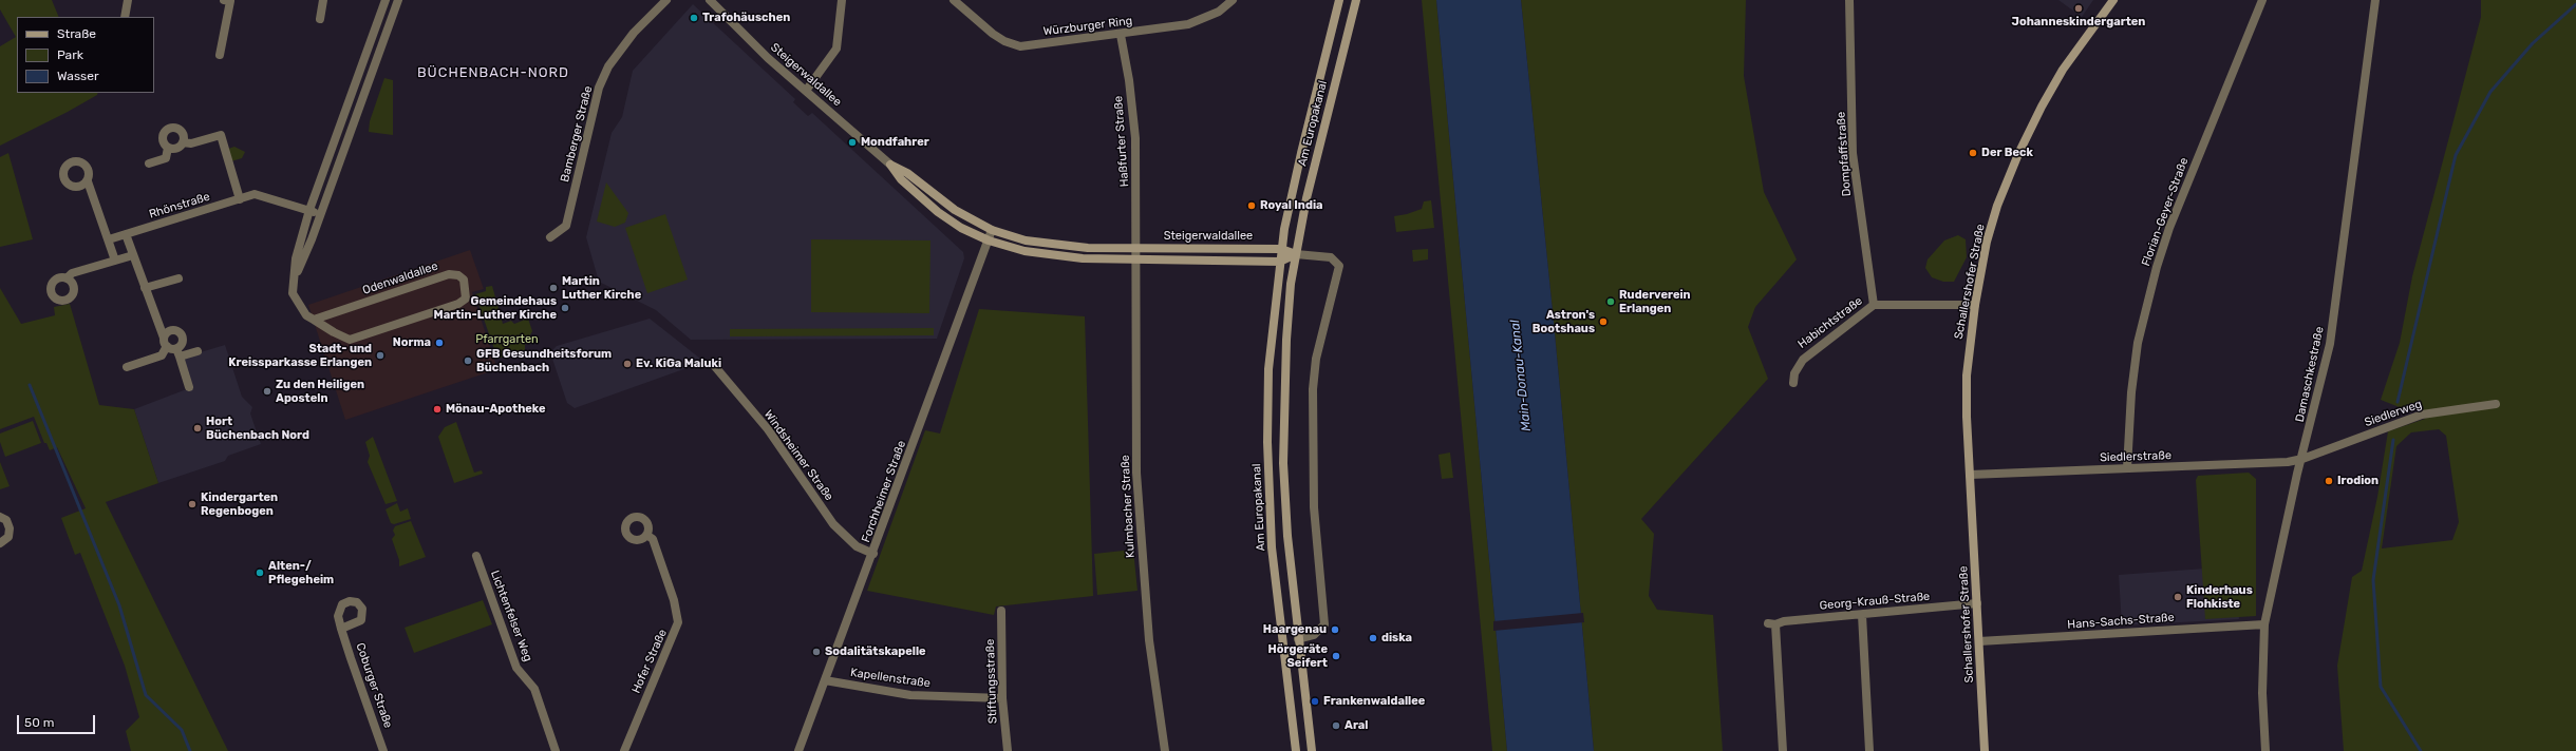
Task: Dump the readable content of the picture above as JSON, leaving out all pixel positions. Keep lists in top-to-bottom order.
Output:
{
  "streets": {
    "street": [
      "Würzburger Ring",
      "Steigerwaldallee",
      "Am Europakanal",
      "Bamberger Straße",
      "Haßfurter Straße",
      "Dompfaffstraße",
      "Rhönstraße",
      "Florian-Geyer-Straße",
      "Odenwaldallee",
      "Schallershofer Straße",
      "Habichtstraße",
      "Damaschkestraße",
      "Siedlerweg",
      "Windsheimer Straße",
      "Siedlerstraße",
      "Forchheimer Straße",
      "Kulmbacher Straße",
      "Georg-Krauß-Straße",
      "Lichtenfelser Weg",
      "Hans-Sachs-Straße",
      "Hofer Straße",
      "Kapellenstraße",
      "Stiftungsstraße",
      "Coburger Straße"
    ]
  },
  "crossings": [
    ["Würzburger Ring", "Haßfurter Straße"],
    ["Steigerwaldallee", "Am Europakanal"],
    ["Steigerwaldallee", "Haßfurter Straße"],
    ["Steigerwaldallee", "Forchheimer Straße"],
    ["Steigerwaldallee", "Kulmbacher Straße"],
    ["Dompfaffstraße", "Habichtstraße"],
    ["Rhönstraße", "Odenwaldallee"],
    ["Florian-Geyer-Straße", "Siedlerstraße"],
    ["Schallershofer Straße", "Habichtstraße"],
    ["Schallershofer Straße", "Siedlerstraße"],
    ["Schallershofer Straße", "Georg-Krauß-Straße"],
    ["Schallershofer Straße", "Hans-Sachs-Straße"],
    ["Damaschkestraße", "Siedlerweg"],
    ["Damaschkestraße", "Siedlerstraße"],
    ["Damaschkestraße", "Hans-Sachs-Straße"],
    ["Siedlerweg", "Siedlerstraße"],
    ["Windsheimer Straße", "Forchheimer Straße"],
    ["Forchheimer Straße", "Kapellenstraße"],
    ["Kapellenstraße", "Stiftungsstraße"]
  ],
  "districts": ["BÜCHENBACH-NORD"],
  "water": ["Main-Donau-Kanal"],
  "parks": ["Pfarrgarten"],
  "places": [
    "Johanneskindergarten",
    "Trafohäuschen",
    "Mondfahrer",
    "Der Beck",
    "Royal India",
    "Martin Luther Kirche",
    "Ruderverein Erlangen",
    "Gemeindehaus Martin-Luther Kirche",
    "Astron's Bootshaus",
    "Norma",
    "Stadt- und Kreissparkasse Erlangen",
    "GFB Gesundheitsforum Büchenbach",
    "Ev. KiGa Maluki",
    "Zu den Heiligen Aposteln",
    "Mönau-Apotheke",
    "Hort Büchenbach Nord",
    "Irodion",
    "Kindergarten Regenbogen",
    "Alten-/ Pflegeheim",
    "Kinderhaus Flohkiste",
    "Haargenau",
    "diska",
    "Sodalitätskapelle",
    "Hörgeräte Seifert",
    "Frankenwaldallee",
    "Aral"
  ],
  "legend": ["Straße", "Park", "Wasser"],
  "scale_bar": "50 m"
}
